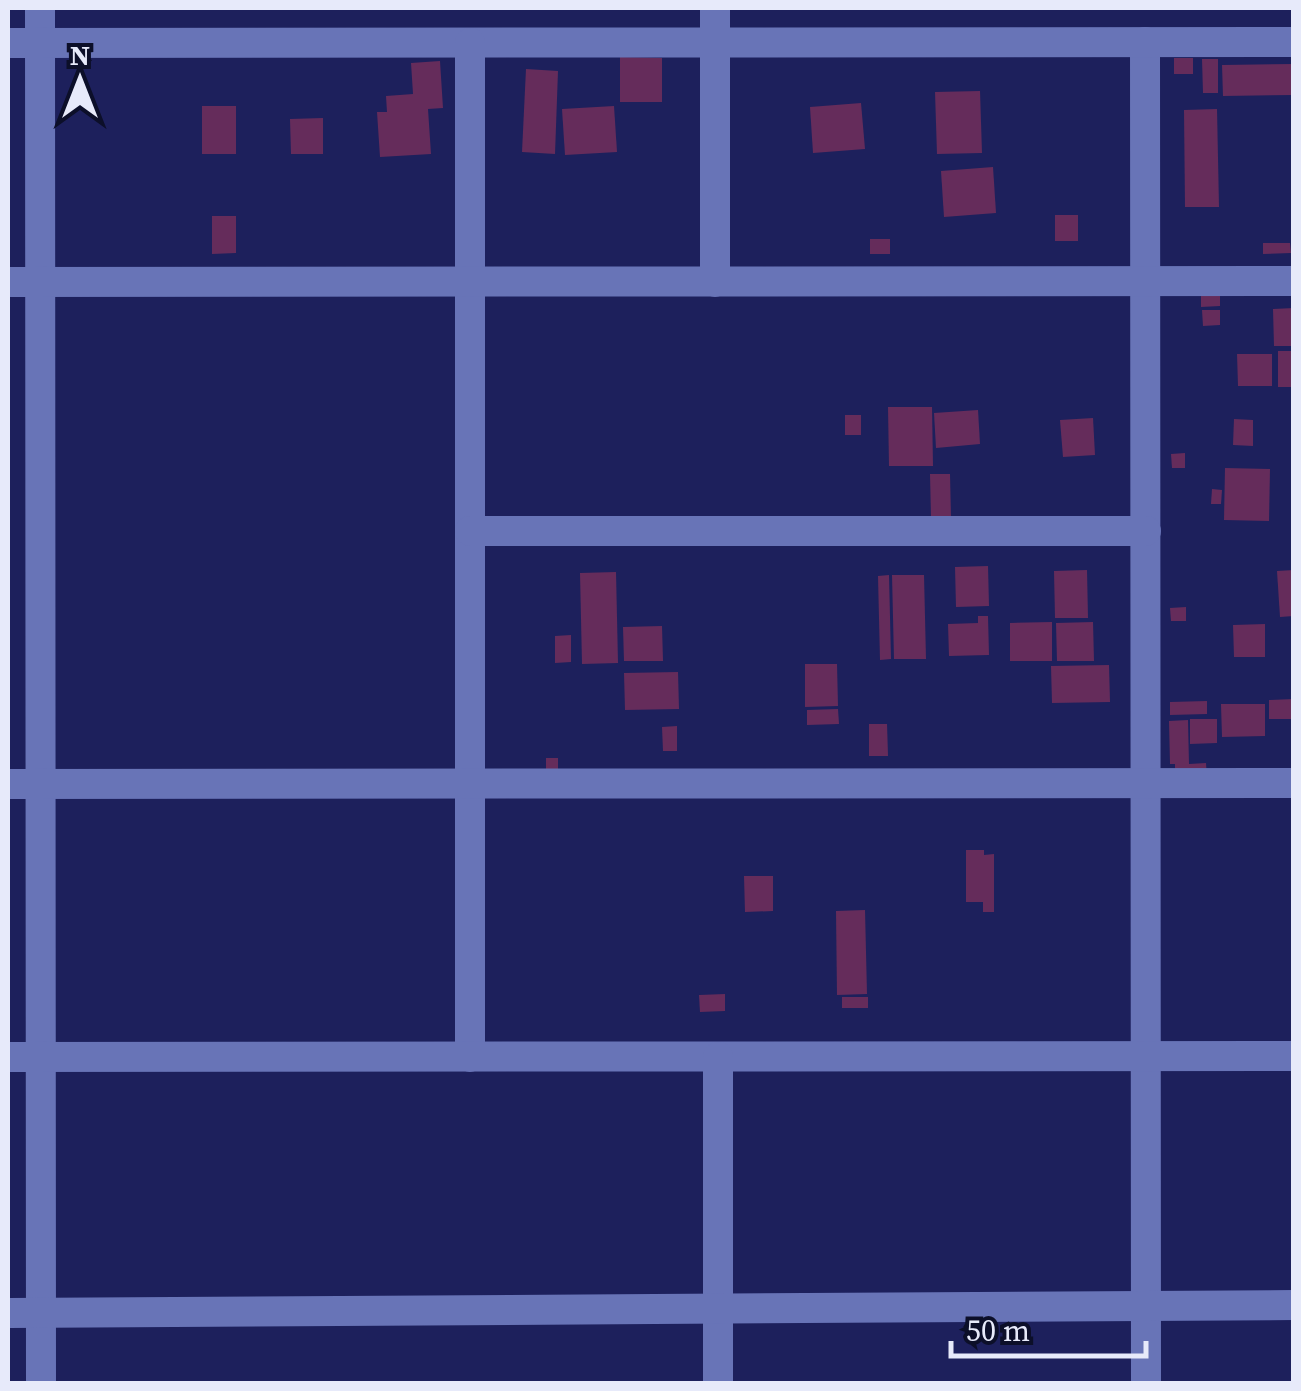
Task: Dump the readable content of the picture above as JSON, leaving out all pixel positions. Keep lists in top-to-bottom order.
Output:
{
  "scale_bar": "50 m",
  "north": "top"
}
